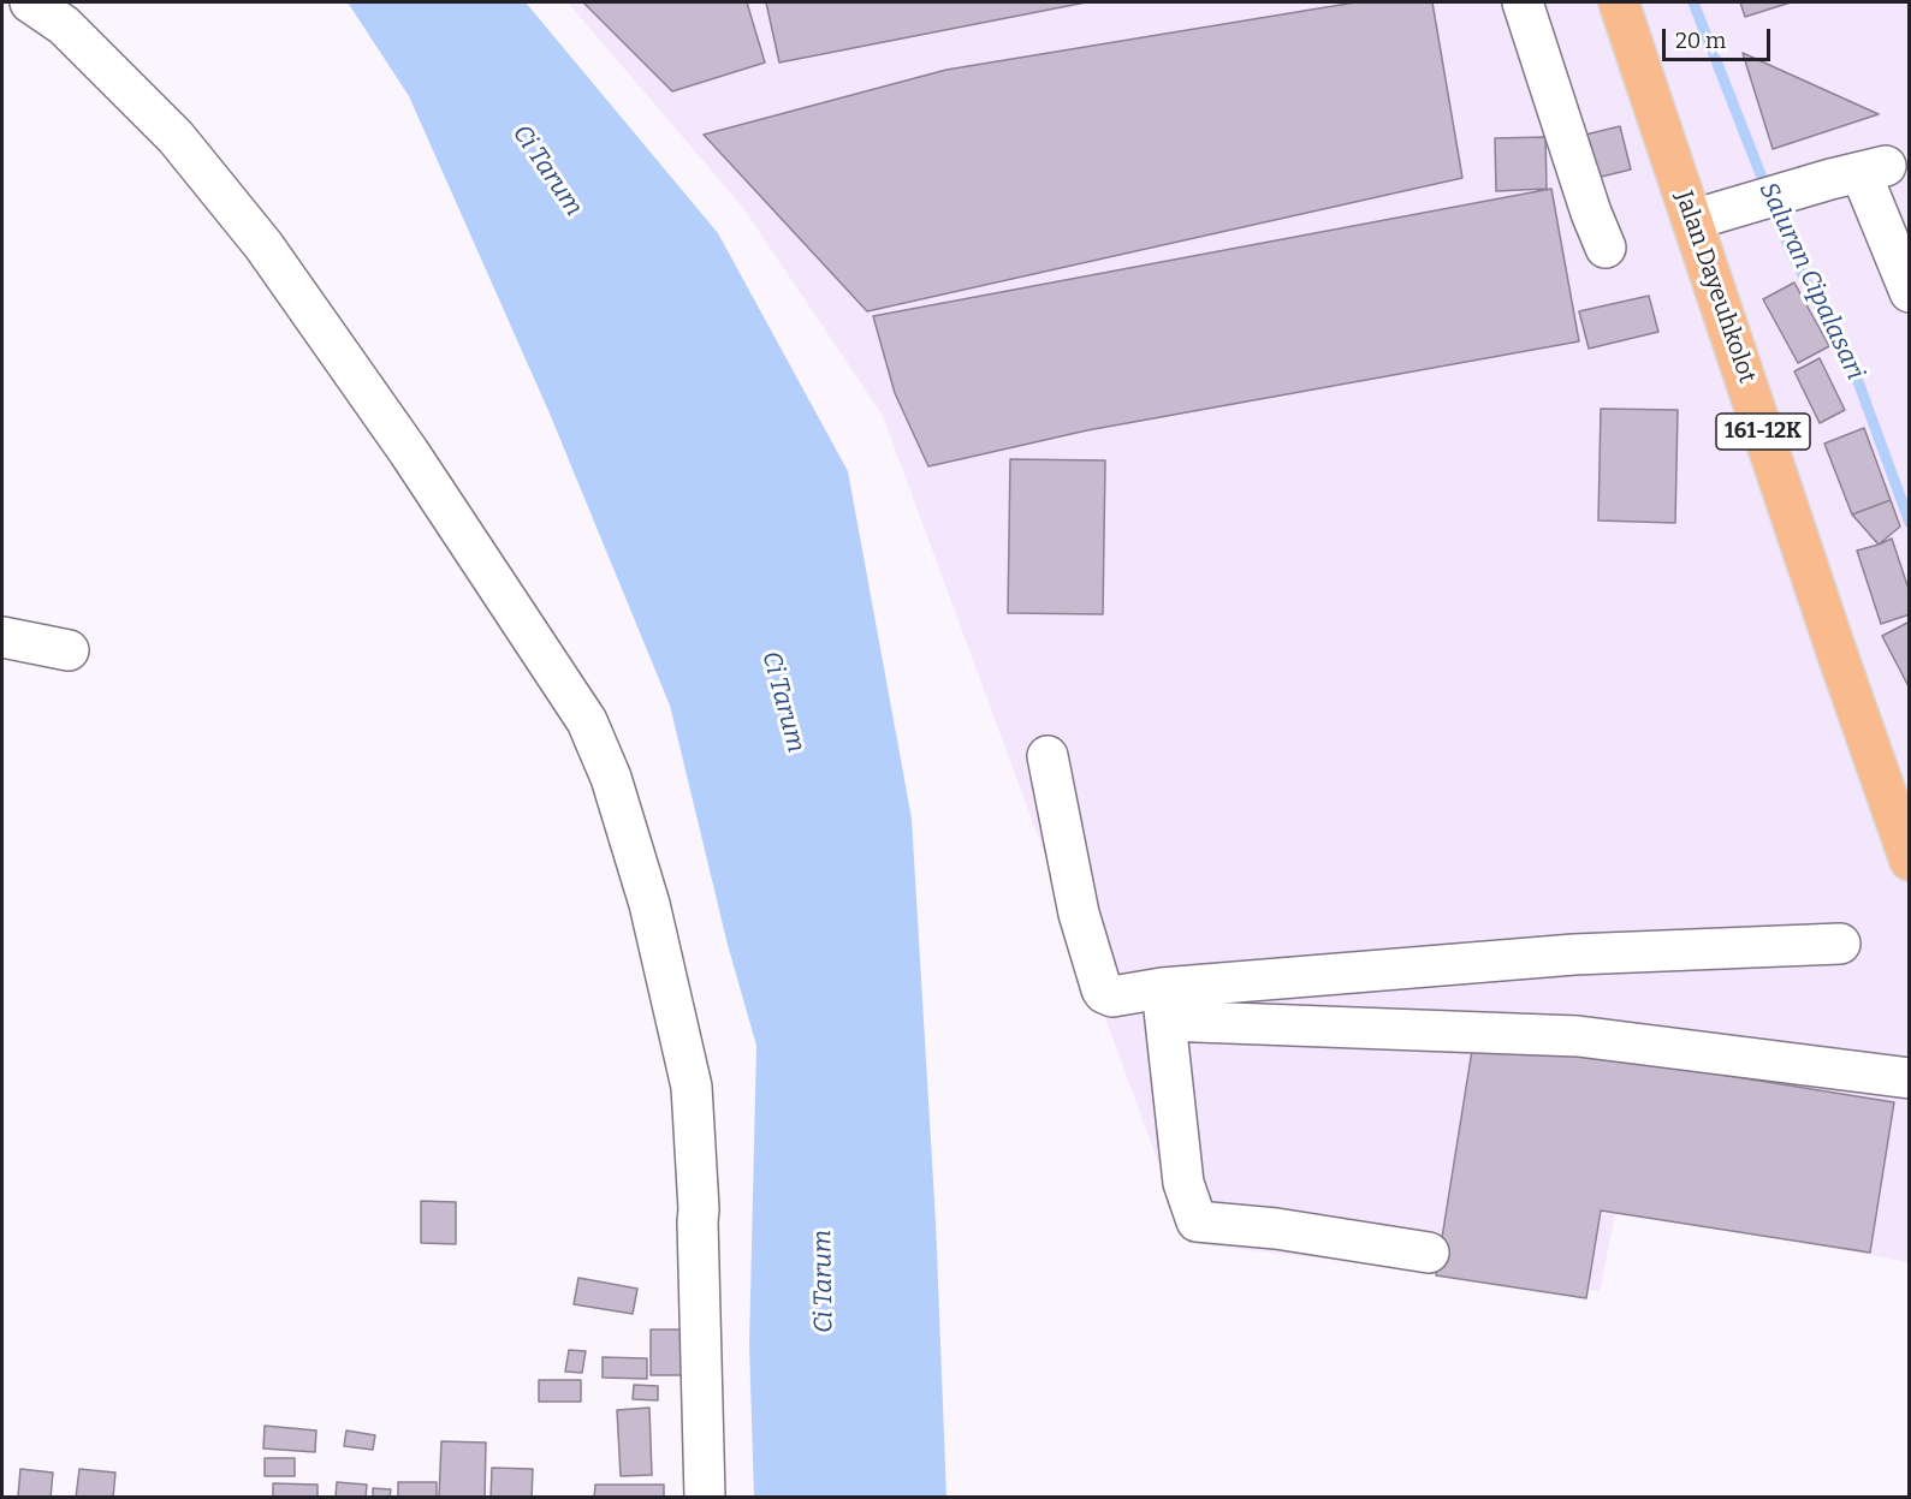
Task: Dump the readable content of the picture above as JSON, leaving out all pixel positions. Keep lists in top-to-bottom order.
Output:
{
  "streets": {
    "main road": ["Jalan Dayeuhkolot", "161-12K"]
  },
  "water": ["Ci Tarum", "Saluran Cipalasari"],
  "scale_bar": "20 m"
}
